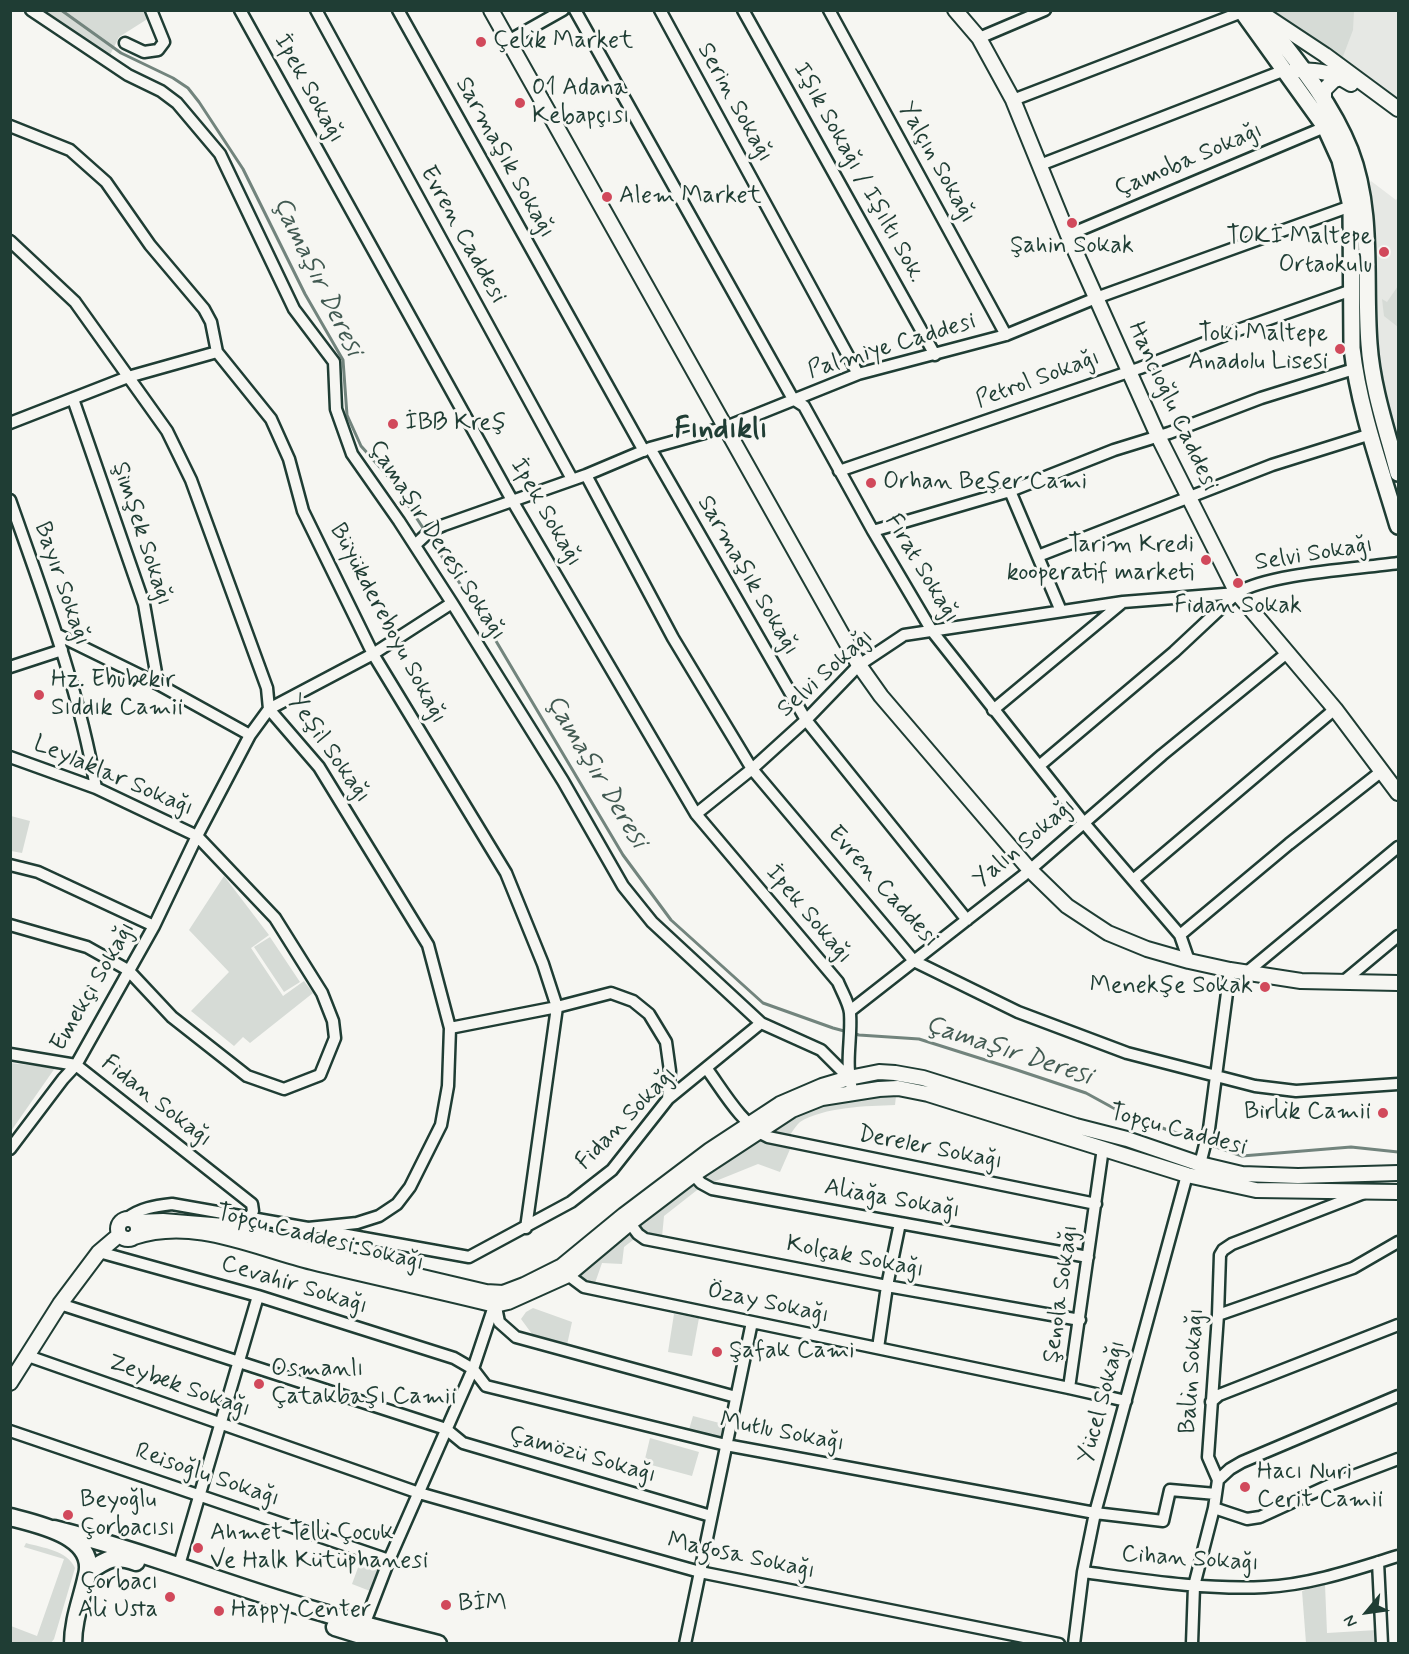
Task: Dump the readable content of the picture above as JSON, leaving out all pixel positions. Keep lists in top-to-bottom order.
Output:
{
  "streets": {
    "street": [
      "İpek Sokağı",
      "Serin Sokağı",
      "Sarmaşık Sokağı",
      "Çamoba Sokağı",
      "Yalçın Sokağı",
      "Işık Sokağı / Işıltı Sok.",
      "Evren Caddesi",
      "Palmiye Caddesi",
      "Petrol Sokağı",
      "Hancıoğlu Caddesi",
      "Şimşek Sokağı",
      "Çamaşır Deresi Sokağı",
      "Selvi Sokağı",
      "Fırat Sokağı",
      "Bayır Sokağı",
      "Büyükdereboyu Sokağı",
      "Yeşil Sokağı",
      "Leylaklar Sokağı",
      "Yalın Sokağı",
      "Emekçi Sokağı",
      "Fidan Sokağı",
      "Topçu Caddesi",
      "Dereler Sokağı",
      "Aliağa Sokağı",
      "Topçu Caddesi Sokağı",
      "Kolçak Sokağı",
      "Cevahir Sokağı",
      "Şenola Sokağı",
      "Özay Sokağı",
      "Balin Sokağı",
      "Zeybek Sokağı",
      "Yücel Sokağı",
      "Mutlu Sokağı",
      "Çamözü Sokağı",
      "Reisoğlu Sokağı",
      "Magosa Sokağı",
      "Cihan Sokağı"
    ]
  },
  "crossings": [
    ["İpek Sokağı", "Palmiye Caddesi"],
    ["İpek Sokağı", "Selvi Sokağı"],
    ["İpek Sokağı", "Yalın Sokağı"],
    ["Serin Sokağı", "Palmiye Caddesi"],
    ["Sarmaşık Sokağı", "Palmiye Caddesi"],
    ["Sarmaşık Sokağı", "Selvi Sokağı"],
    ["Sarmaşık Sokağı", "Yalın Sokağı"],
    ["Çamoba Sokağı", "Hancıoğlu Caddesi"],
    ["Yalçın Sokağı", "Palmiye Caddesi"],
    ["Işık Sokağı / Işıltı Sok.", "Palmiye Caddesi"],
    ["Evren Caddesi", "Palmiye Caddesi"],
    ["Evren Caddesi", "Selvi Sokağı"],
    ["Evren Caddesi", "Yalın Sokağı"],
    ["Palmiye Caddesi", "Hancıoğlu Caddesi"],
    ["Palmiye Caddesi", "Çamaşır Deresi Sokağı"],
    ["Palmiye Caddesi", "Fırat Sokağı"],
    ["Petrol Sokağı", "Hancıoğlu Caddesi"],
    ["Petrol Sokağı", "Fırat Sokağı"],
    ["Hancıoğlu Caddesi", "Selvi Sokağı"],
    ["Hancıoğlu Caddesi", "Yalın Sokağı"],
    ["Çamaşır Deresi Sokağı", "Fidan Sokağı"],
    ["Çamaşır Deresi Sokağı", "Topçu Caddesi"],
    ["Selvi Sokağı", "Fırat Sokağı"],
    ["Fırat Sokağı", "Yalın Sokağı"],
    ["Bayır Sokağı", "Leylaklar Sokağı"],
    ["Büyükdereboyu Sokağı", "Fidan Sokağı"],
    ["Yeşil Sokağı", "Leylaklar Sokağı"],
    ["Yeşil Sokağı", "Fidan Sokağı"],
    ["Yeşil Sokağı", "Topçu Caddesi Sokağı"],
    ["Leylaklar Sokağı", "Emekçi Sokağı"],
    ["Emekçi Sokağı", "Fidan Sokağı"],
    ["Topçu Caddesi", "Dereler Sokağı"],
    ["Topçu Caddesi", "Aliağa Sokağı"],
    ["Topçu Caddesi", "Topçu Caddesi Sokağı"],
    ["Topçu Caddesi", "Kolçak Sokağı"],
    ["Topçu Caddesi", "Şenola Sokağı"],
    ["Topçu Caddesi", "Özay Sokağı"],
    ["Topçu Caddesi", "Balin Sokağı"],
    ["Topçu Caddesi", "Yücel Sokağı"],
    ["Dereler Sokağı", "Şenola Sokağı"],
    ["Aliağa Sokağı", "Şenola Sokağı"],
    ["Kolçak Sokağı", "Şenola Sokağı"],
    ["Cevahir Sokağı", "Mutlu Sokağı"],
    ["Şenola Sokağı", "Özay Sokağı"],
    ["Şenola Sokağı", "Yücel Sokağı"],
    ["Balin Sokağı", "Mutlu Sokağı"],
    ["Balin Sokağı", "Cihan Sokağı"],
    ["Zeybek Sokağı", "Magosa Sokağı"],
    ["Yücel Sokağı", "Mutlu Sokağı"],
    ["Yücel Sokağı", "Cihan Sokağı"]
  ],
  "districts": ["Fındıklı"],
  "water": ["Çamaşır Deresi"],
  "places": [
    "Çelik Market",
    "01 Adana Kebapçısı",
    "Alem Market",
    "Şahin Sokak",
    "TOKİ Maltepe Ortaokulu",
    "Toki Maltepe Anadolu Lisesi",
    "İBB Kreş",
    "Orhan Beşer Cami",
    "Tarim Kredi kooperatif marketi",
    "Fidan Sokak",
    "Hz. Ebubekir Sıddık Camii",
    "Menekşe Sokak",
    "Birlik Camii",
    "Şafak Cami",
    "Osmanlı Çatakbaşı Camii",
    "Hacı Nuri Cerit Camii",
    "Beyoğlu Çorbacısı",
    "Ahmet Telli Çocuk Ve Halk Kütüphanesi",
    "Çorbacı Ali Usta",
    "BİM",
    "Happy Center"
  ],
  "north": "bottom left"
}
